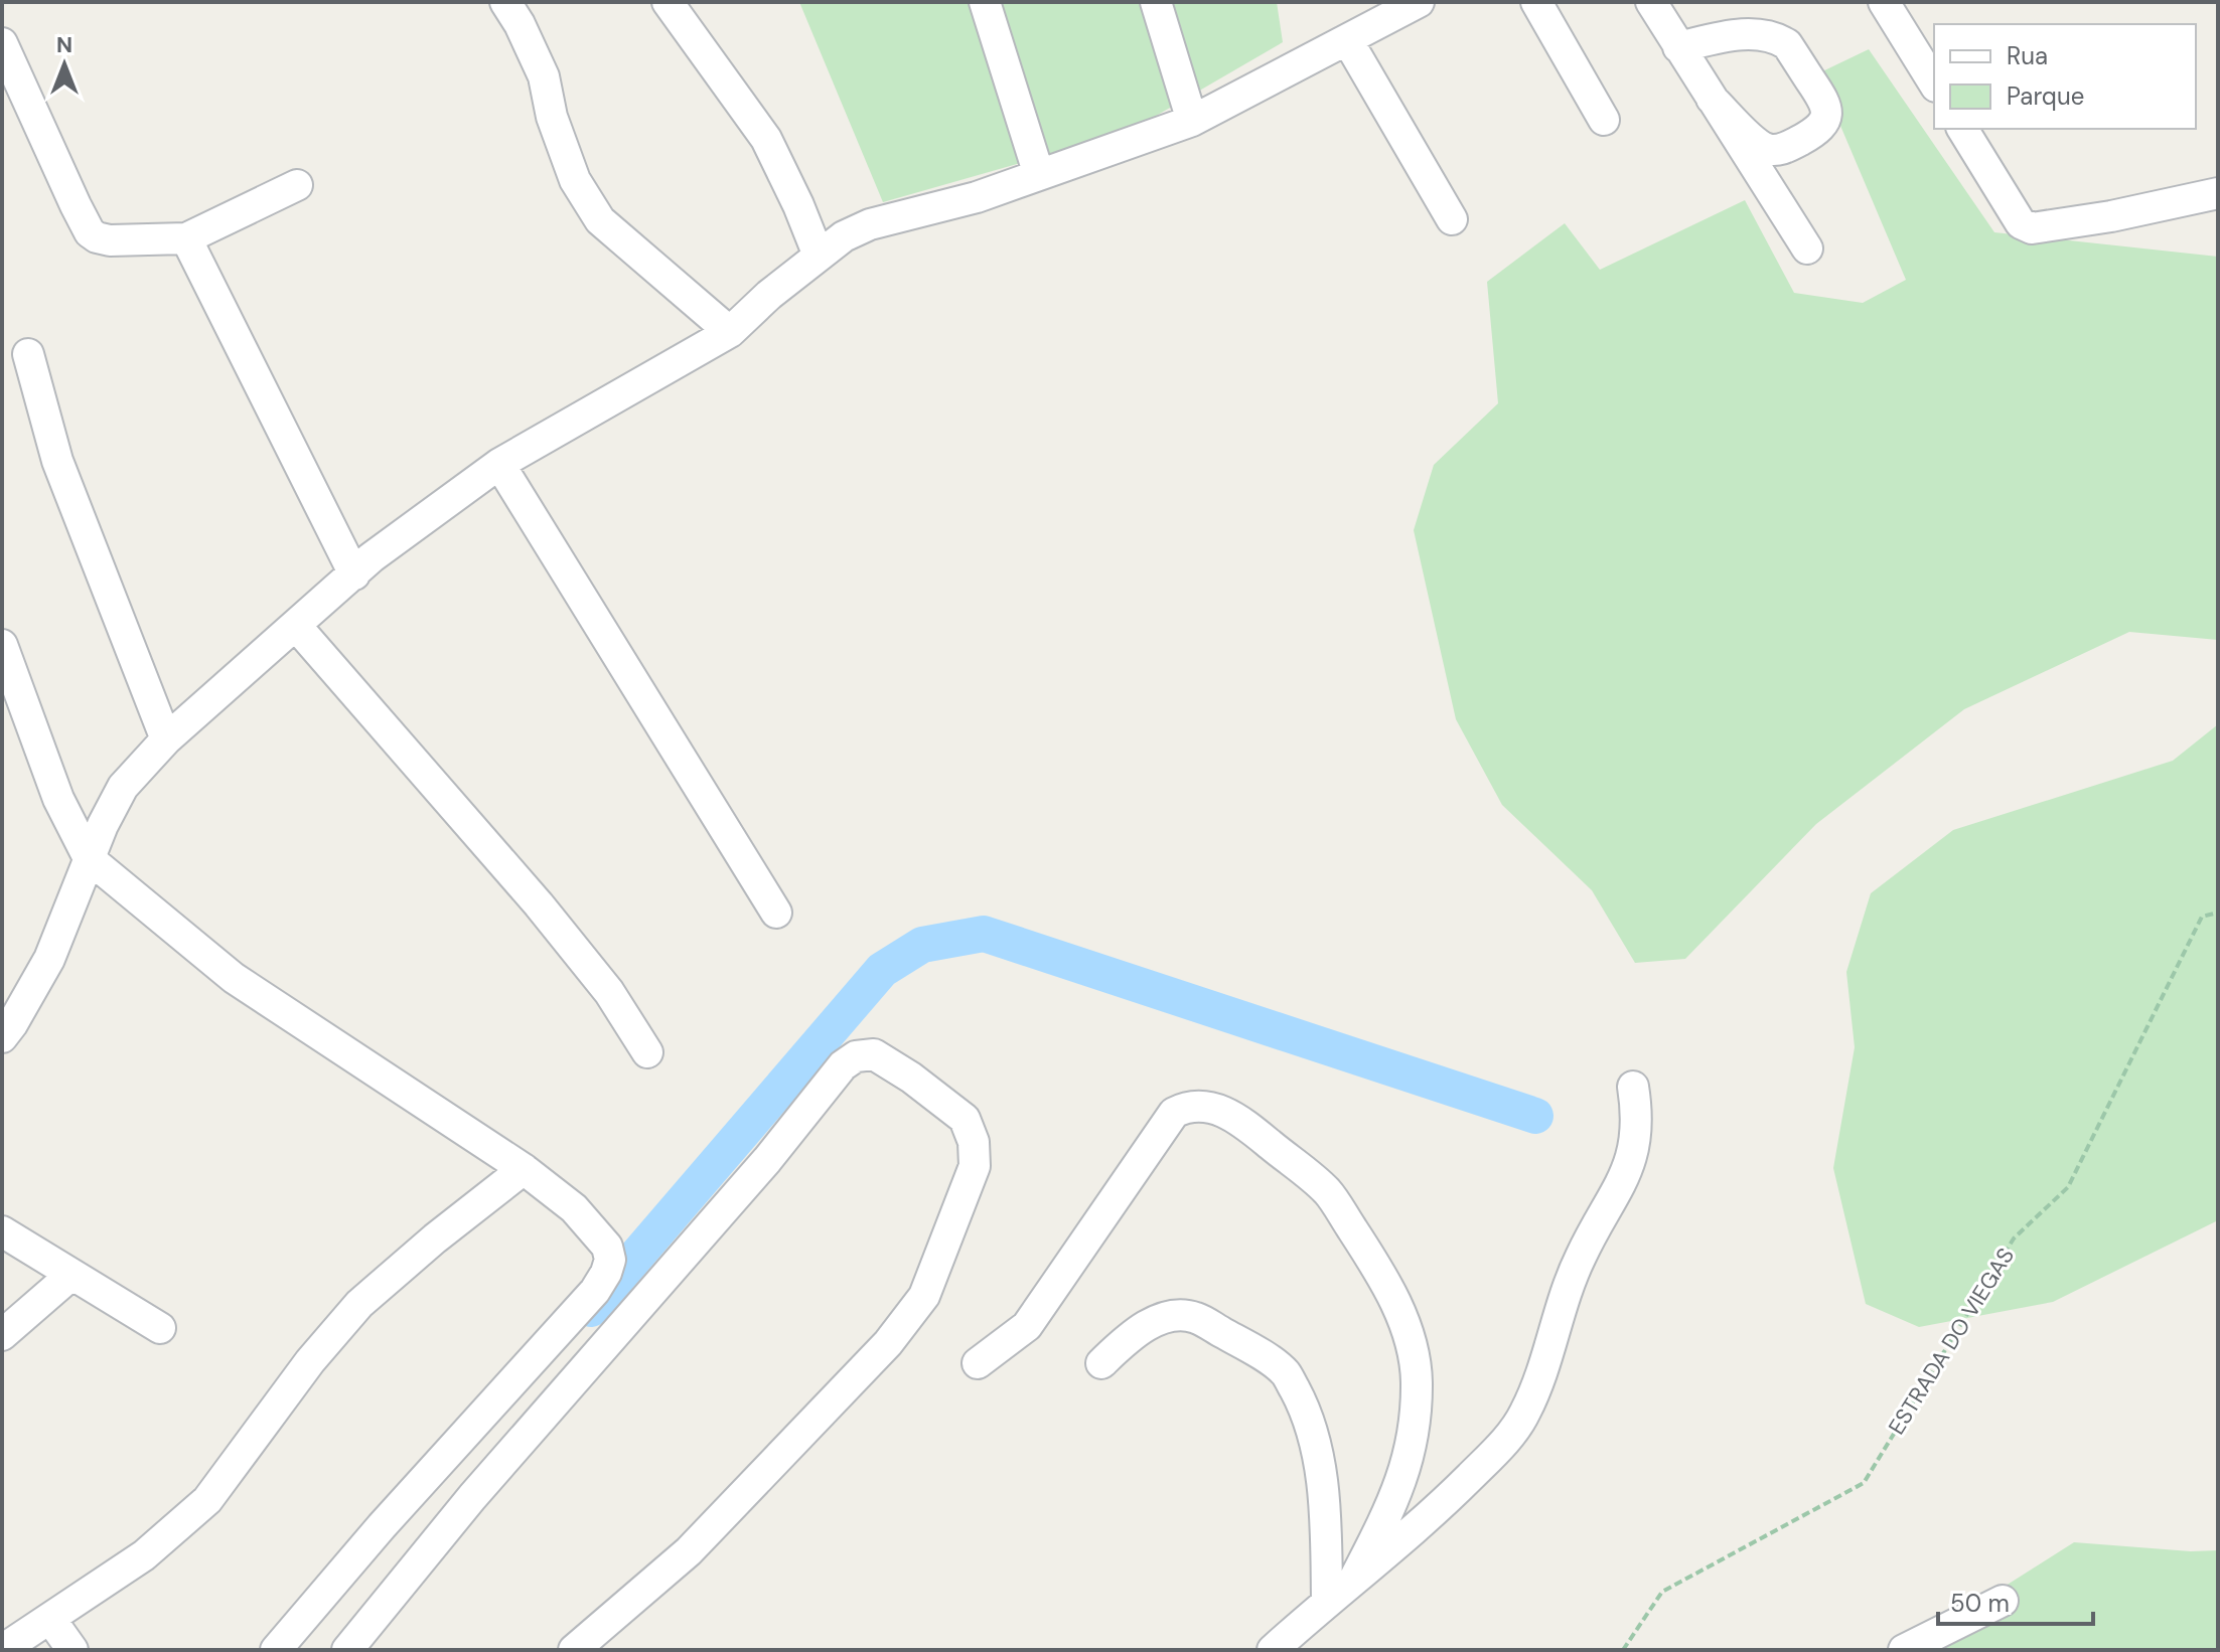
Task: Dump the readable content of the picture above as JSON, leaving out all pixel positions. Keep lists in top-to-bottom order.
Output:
{
  "streets": {
    "path": ["ESTRADA DO VIEGAS"]
  },
  "legend": ["Rua", "Parque"],
  "scale_bar": "50 m",
  "north": "top"
}
